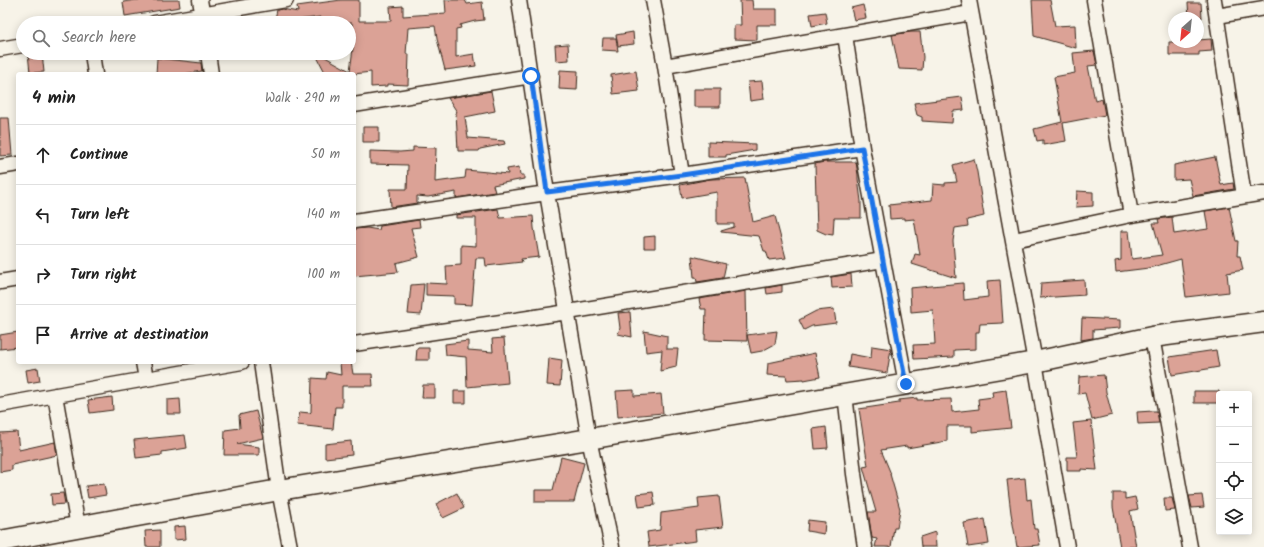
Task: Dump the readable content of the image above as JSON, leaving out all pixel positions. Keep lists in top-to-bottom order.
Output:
{
  "north": "bottom left",
  "page": {
    "search": "Search here",
    "heading": ["4 min", "Walk · 290 m"],
    "list": [
      ["Continue", "50 m"],
      ["Turn left", "140 m"],
      ["Turn right", "100 m"],
      "Arrive at destination"
    ],
    "map_buttons": ["+", "−"]
  }
}
